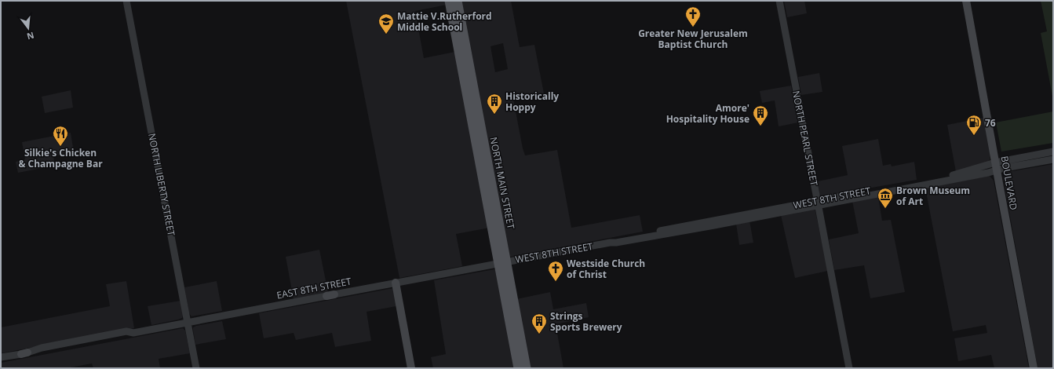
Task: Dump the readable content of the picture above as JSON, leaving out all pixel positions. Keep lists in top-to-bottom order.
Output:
{
  "streets": {
    "main road": ["NORTH MAIN STREET", "BOULEVARD", "EAST 8TH STREET"],
    "street": ["NORTH PEARL STREET", "NORTH LIBERTY STREET", "WEST 8TH STREET"]
  },
  "crossings": [
    ["NORTH PEARL STREET", "WEST 8TH STREET"],
    ["NORTH MAIN STREET", "WEST 8TH STREET"],
    ["NORTH MAIN STREET", "EAST 8TH STREET"],
    ["BOULEVARD", "WEST 8TH STREET"],
    ["NORTH LIBERTY STREET", "EAST 8TH STREET"],
    ["WEST 8TH STREET", "EAST 8TH STREET"]
  ],
  "places": {
    "church": ["Greater New Jerusalem Baptist Church", "Westside Church of Christ"],
    "school or university": ["Mattie V.Rutherford Middle School"],
    "building": ["Historically Hoppy", "Amore' Hospitality House", "Strings Sports Brewery"],
    "fuel station": ["76"],
    "restaurant": ["Silkie's Chicken & Champagne Bar"],
    "museum": ["Brown Museum of Art"]
  },
  "north": "bottom"
}
